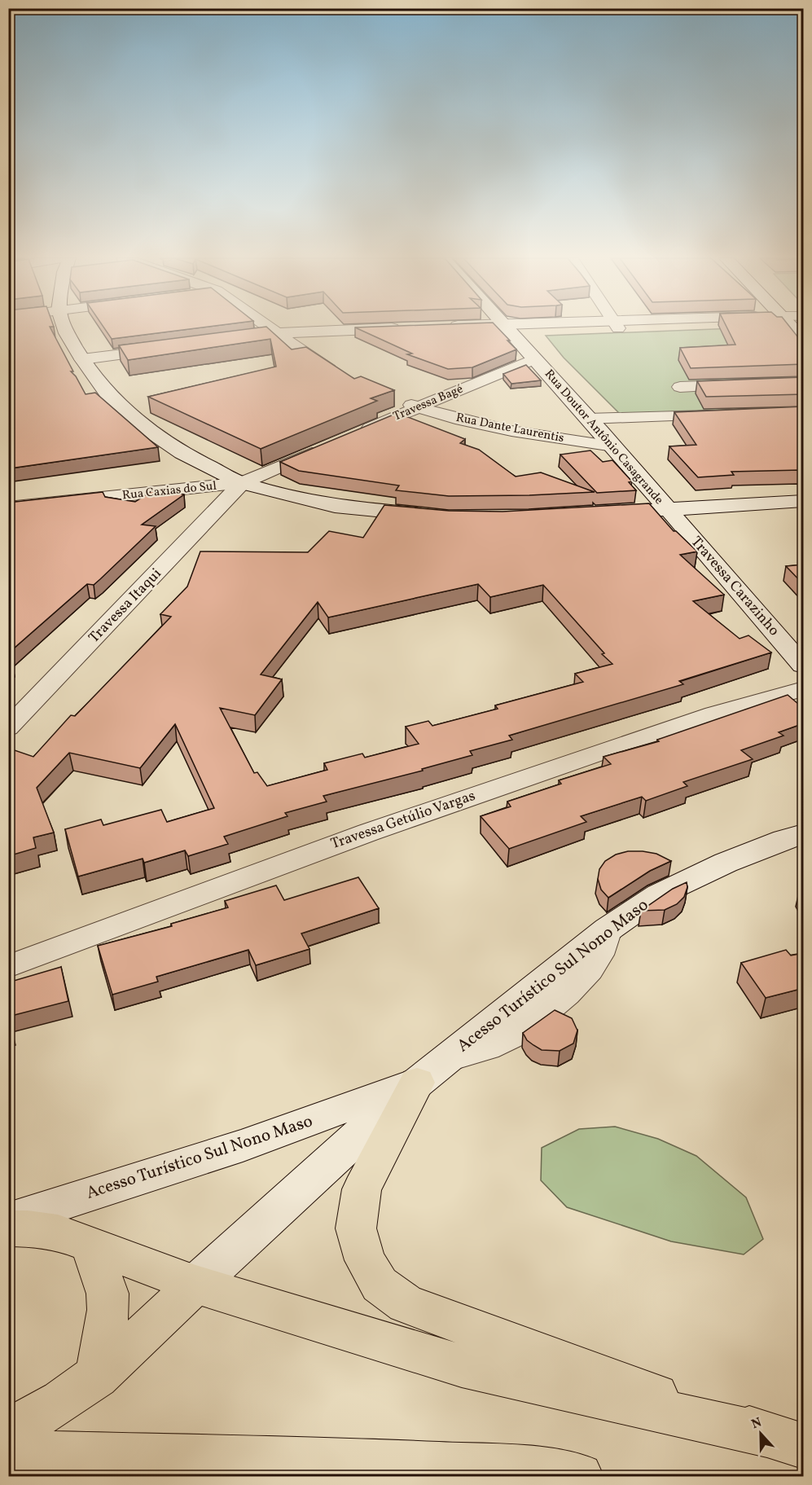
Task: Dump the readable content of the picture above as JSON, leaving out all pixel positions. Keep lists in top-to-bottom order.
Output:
{
  "streets": {
    "main road": [
      "Rua Doutor Antônio Casagrande",
      "Rua Caxias do Sul",
      "Travessa Carazinho",
      "Acesso Turístico Sul Nono Maso"
    ],
    "street": [
      "Travessa Bagé",
      "Rua Dante Laurentis",
      "Travessa Itaqui",
      "Travessa Getúlio Vargas"
    ]
  },
  "crossings": [
    ["Travessa Bagé", "Rua Dante Laurentis"],
    ["Travessa Bagé", "Rua Doutor Antônio Casagrande"],
    ["Rua Dante Laurentis", "Rua Doutor Antônio Casagrande"],
    ["Rua Doutor Antônio Casagrande", "Travessa Carazinho"],
    ["Rua Caxias do Sul", "Travessa Itaqui"]
  ],
  "north": "top"
}
